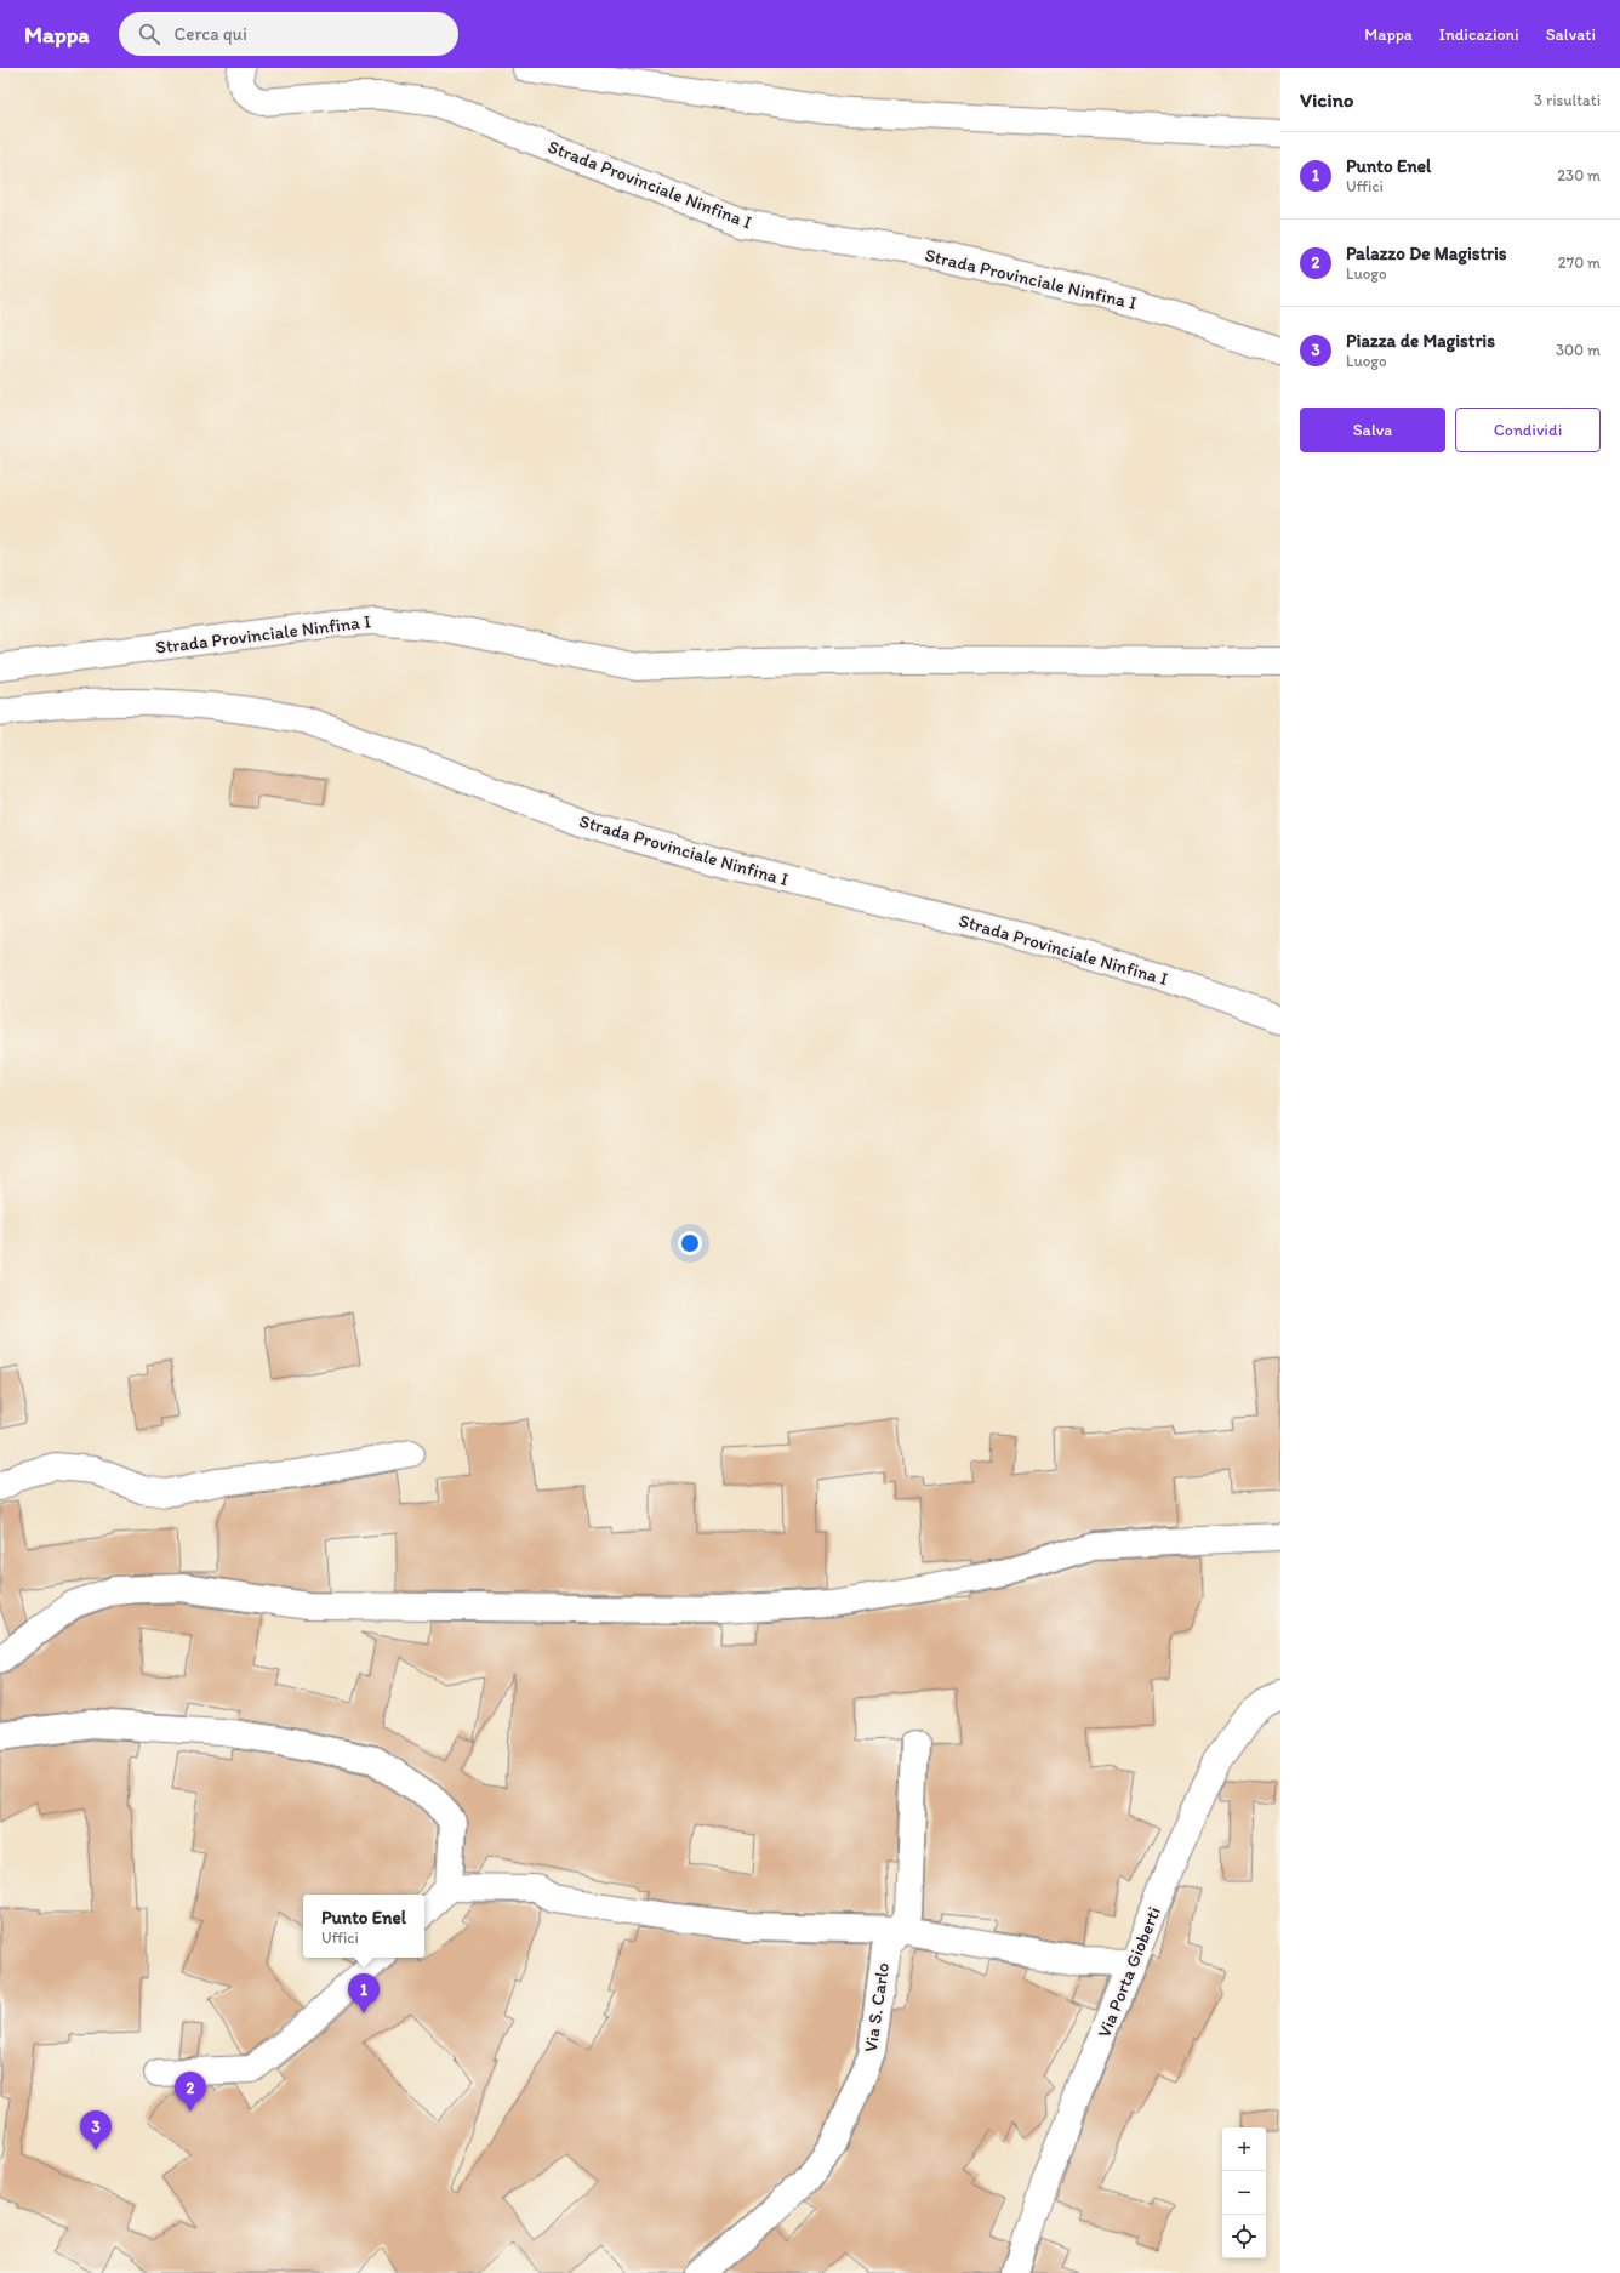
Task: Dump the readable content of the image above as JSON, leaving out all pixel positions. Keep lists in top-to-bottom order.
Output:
{
  "streets": {
    "street": ["Strada Provinciale Ninfina I", "Via Porta Gioberti", "Via S. Carlo"]
  },
  "page": {
    "header": "Mappa",
    "search": "Cerca qui",
    "nav": ["Mappa", "Indicazioni", "Salvati"],
    "heading": ["Vicino", "3 risultati"],
    "list": [
      {
        "mark": "1",
        "name": "Punto Enel",
        "note": "Uffici",
        "value": "230 m"
      },
      {
        "mark": "2",
        "name": "Palazzo De Magistris",
        "note": "Luogo",
        "value": "270 m"
      },
      {
        "mark": "3",
        "name": "Piazza de Magistris",
        "note": "Luogo",
        "value": "300 m"
      }
    ],
    "buttons": ["Salva", "Condividi"],
    "popup": ["Punto Enel", "Uffici"],
    "pins": ["1", "2", "3"],
    "map_buttons": ["+", "−"]
  }
}
